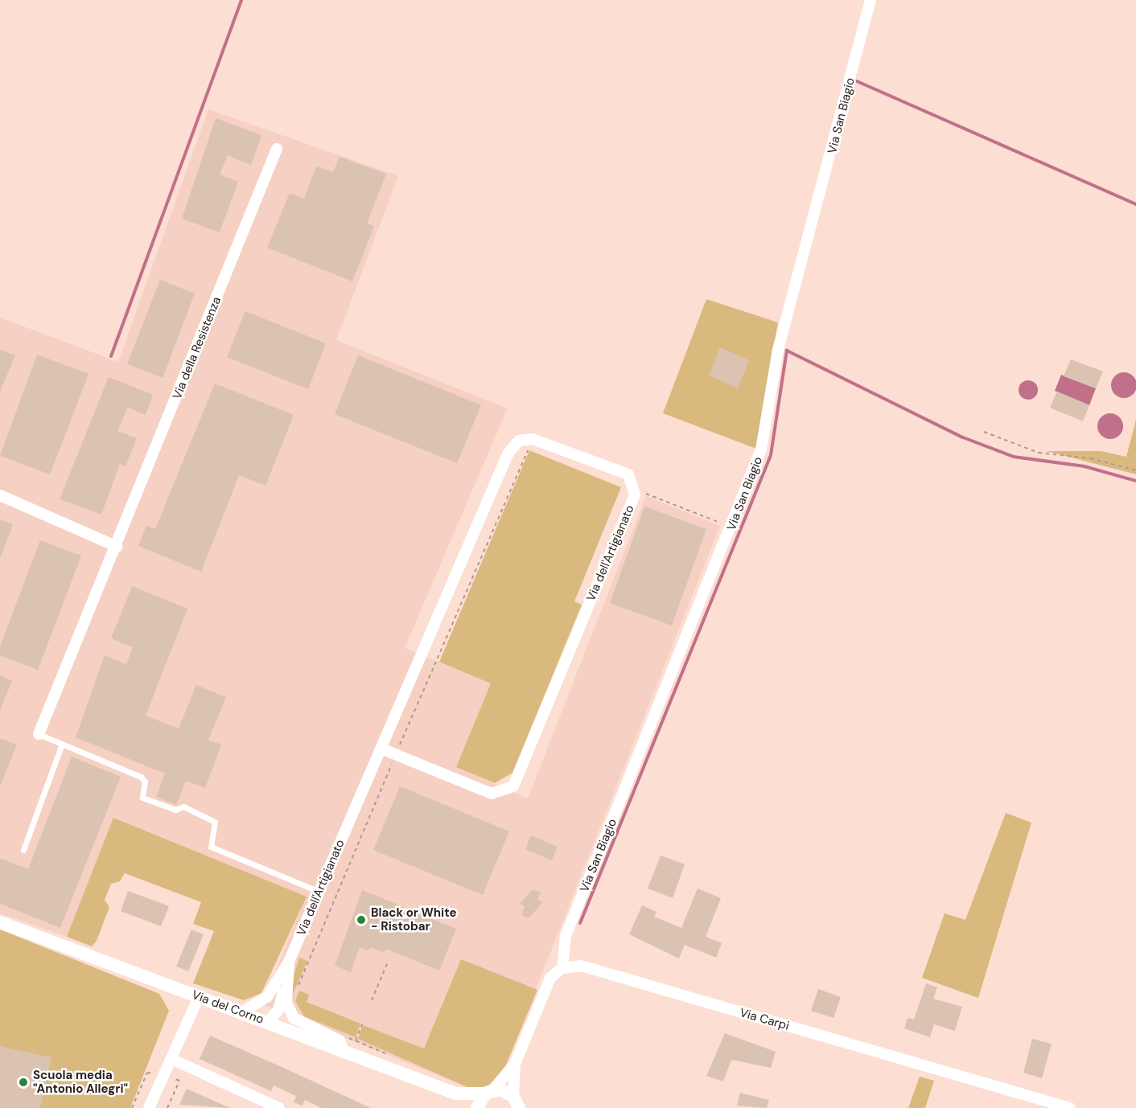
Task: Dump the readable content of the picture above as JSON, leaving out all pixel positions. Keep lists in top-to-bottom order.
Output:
{
  "streets": {
    "street": [
      "Via San Biagio",
      "Via della Resistenza",
      "Via dell'Artigianato",
      "Via del Corno",
      "Via Carpi"
    ]
  },
  "crossings": [
    ["Via San Biagio", "Via Carpi"],
    ["Via dell'Artigianato", "Via del Corno"]
  ],
  "places": ["Black or White - Ristobar", "Scuola media \"Antonio Allegri\""]
}
